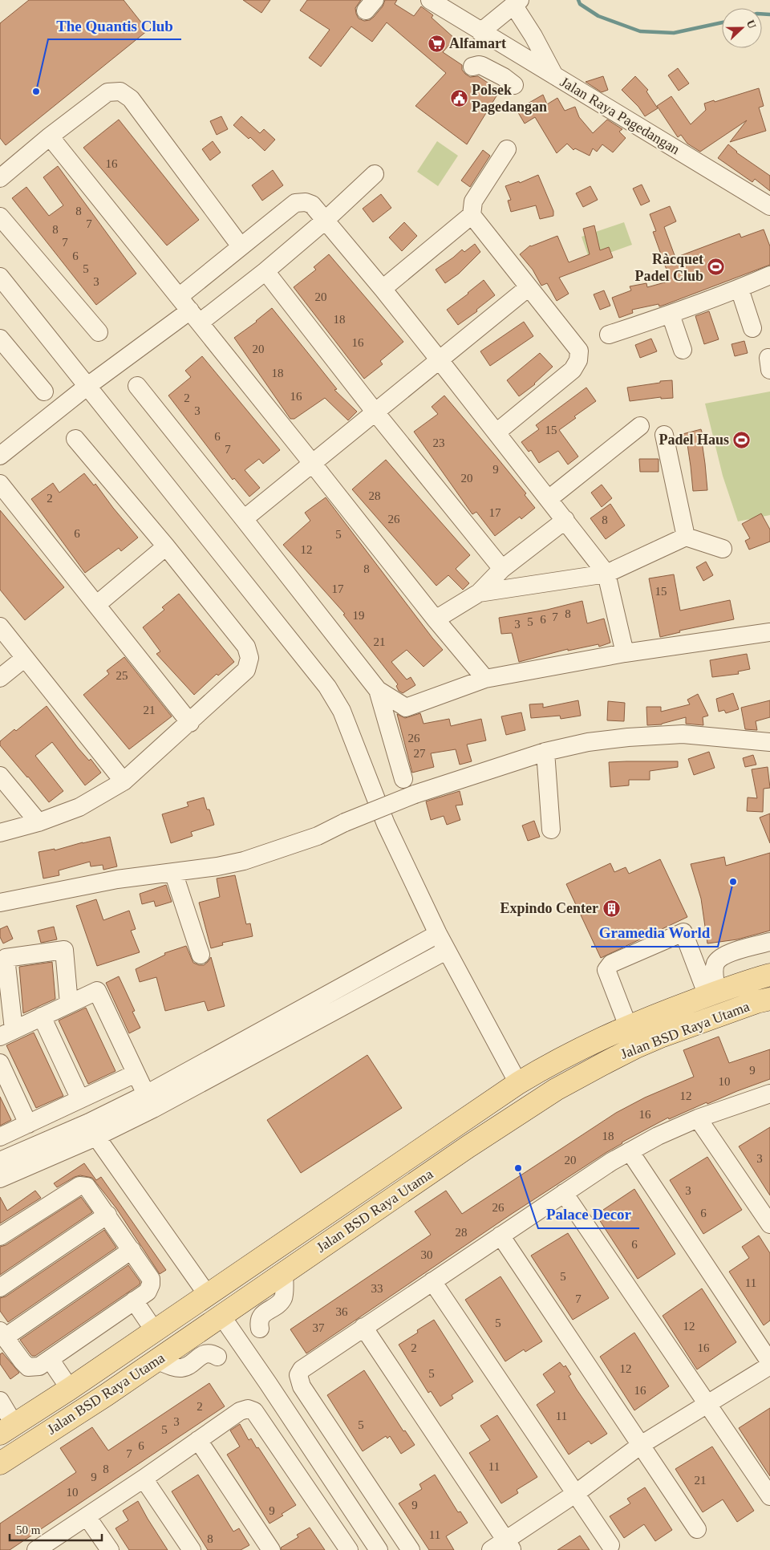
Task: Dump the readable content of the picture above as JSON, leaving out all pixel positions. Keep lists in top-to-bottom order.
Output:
{
  "streets": {
    "main road": ["Jalan BSD Raya Utama"],
    "street": ["Jalan Raya Pagedangan"]
  },
  "places": {
    "supermarket": ["Alfamart"],
    "other": ["The Quantis Club", "Gramedia World", "Palace Decor"],
    "public building": ["Polsek Pagedangan"],
    "sports": ["Ràcquet Padel Club", "Padel Haus"],
    "building": ["Expindo Center"]
  },
  "house_numbers": [
    "16",
    "8",
    "7",
    "8",
    "7",
    "6",
    "5",
    "3",
    "20",
    "18",
    "16",
    "20",
    "18",
    "16",
    "2",
    "3",
    "15",
    "6",
    "23",
    "7",
    "9",
    "20",
    "28",
    "2",
    "17",
    "26",
    "8",
    "6",
    "5",
    "12",
    "8",
    "17",
    "15",
    "8",
    "19",
    "7",
    "6",
    "5",
    "3",
    "21",
    "25",
    "21",
    "26",
    "27",
    "9",
    "10",
    "12",
    "16",
    "18",
    "3",
    "20",
    "3",
    "26",
    "6",
    "28",
    "6",
    "30",
    "5",
    "11",
    "33",
    "7",
    "36",
    "5",
    "12",
    "37",
    "2",
    "16",
    "12",
    "5",
    "16",
    "2",
    "11",
    "3",
    "5",
    "5",
    "6",
    "7",
    "11",
    "8",
    "9",
    "21",
    "10",
    "9",
    "9",
    "11",
    "8"
  ],
  "scale_bar": "50 m",
  "north": "right"
}
